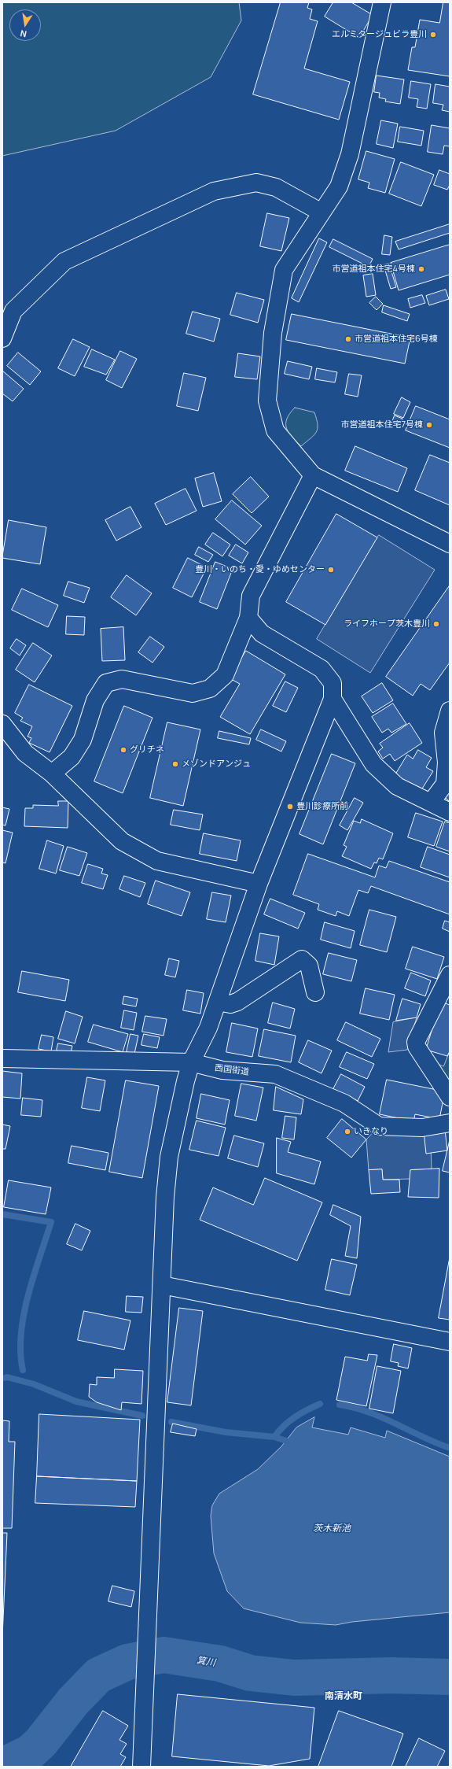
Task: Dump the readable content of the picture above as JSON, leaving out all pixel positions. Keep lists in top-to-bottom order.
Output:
{
  "streets": {
    "street": ["西国街道"]
  },
  "districts": ["南清水町"],
  "water": ["茨木新池", "箕川"],
  "places": [
    "エルミタージュビラ豊川",
    "市営道祖本住宅4号棟",
    "市営道祖本住宅6号棟",
    "市営道祖本住宅7号棟",
    "豊川・いのち・愛・ゆめセンター",
    "ライフホープ茨木豊川",
    "グリチネ",
    "メゾンドアンジュ",
    "豊川診療所前",
    "いきなり"
  ],
  "north": "bottom"
}
